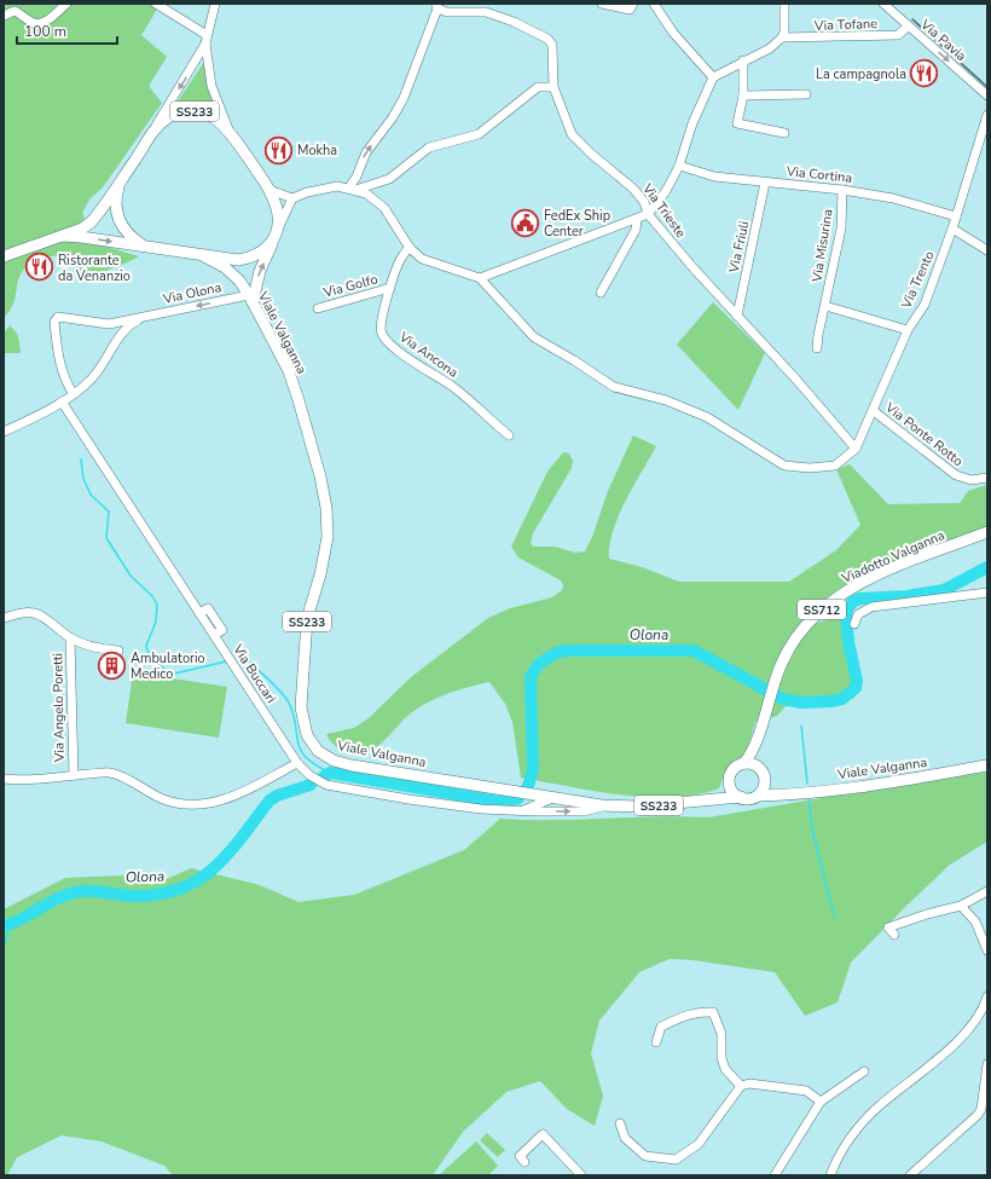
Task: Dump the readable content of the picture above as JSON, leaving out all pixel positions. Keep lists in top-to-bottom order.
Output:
{
  "streets": {
    "main road": [
      "SS233",
      "Viale Valganna",
      "Viadotto Valganna",
      "SS712"
    ],
    "street": [
      "Via Tofane",
      "Via Pavia",
      "Via Cortina",
      "Via Trieste",
      "Via Misurina",
      "Via Friuli",
      "Via Trento",
      "Via Golfo",
      "Via Olona",
      "Via Ancona",
      "Via Ponte Rotto",
      "Via Buccari",
      "Via Angelo Poretti"
    ]
  },
  "crossings": [
    ["Via Tofane", "Via Pavia"],
    ["SS233", "Viale Valganna"],
    ["Via Cortina", "Via Misurina"],
    ["Via Cortina", "Via Friuli"],
    ["Via Cortina", "Via Trento"],
    ["Via Trieste", "Via Friuli"],
    ["Via Trieste", "Via Trento"],
    ["Via Trento", "Via Ponte Rotto"],
    ["Via Golfo", "Via Ancona"],
    ["Via Olona", "Viale Valganna"],
    ["Via Olona", "Via Buccari"],
    ["Viale Valganna", "SS712"],
    ["Viale Valganna", "Via Buccari"],
    ["Viadotto Valganna", "SS712"]
  ],
  "one_way": ["Via Pavia"],
  "water": ["Olona"],
  "places": {
    "restaurant": ["La campagnola", "Mokha", "Ristorante da Venanzio"],
    "public building": ["FedEx Ship Center"],
    "building": ["Ambulatorio Medico"]
  },
  "scale_bar": "100 m"
}
